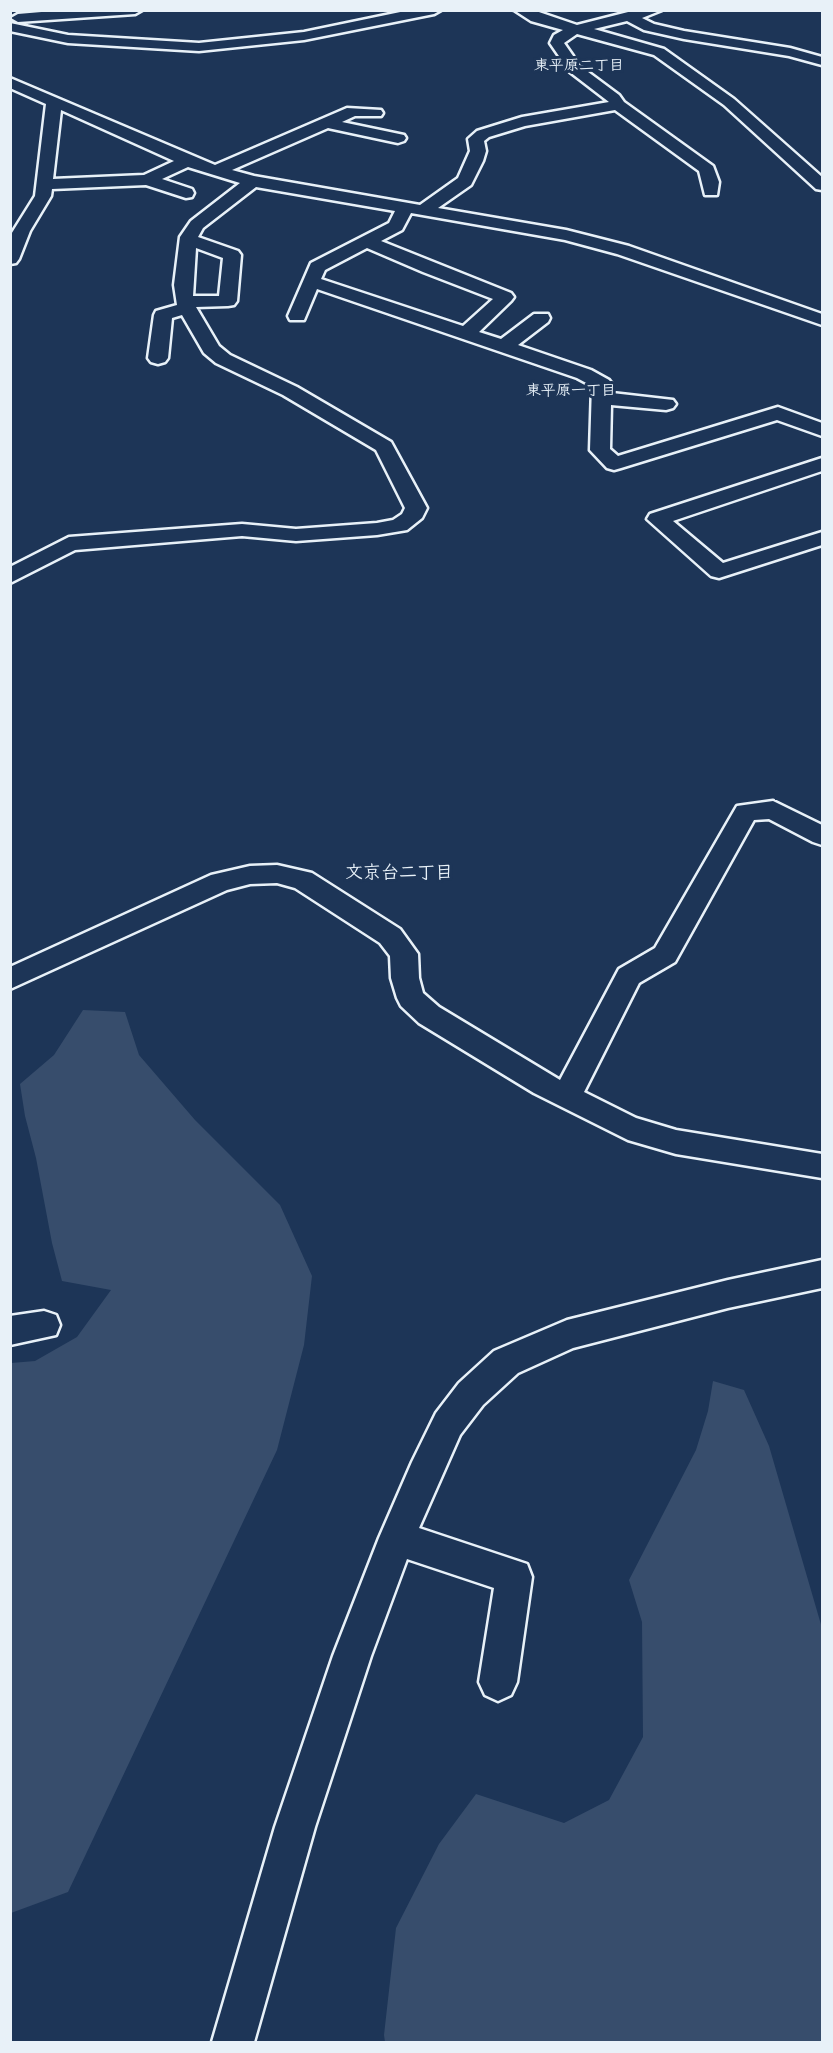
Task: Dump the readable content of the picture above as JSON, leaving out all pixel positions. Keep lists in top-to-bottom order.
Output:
{
  "districts": ["東平原二丁目", "東平原一丁目", "文京台二丁目"]
}
